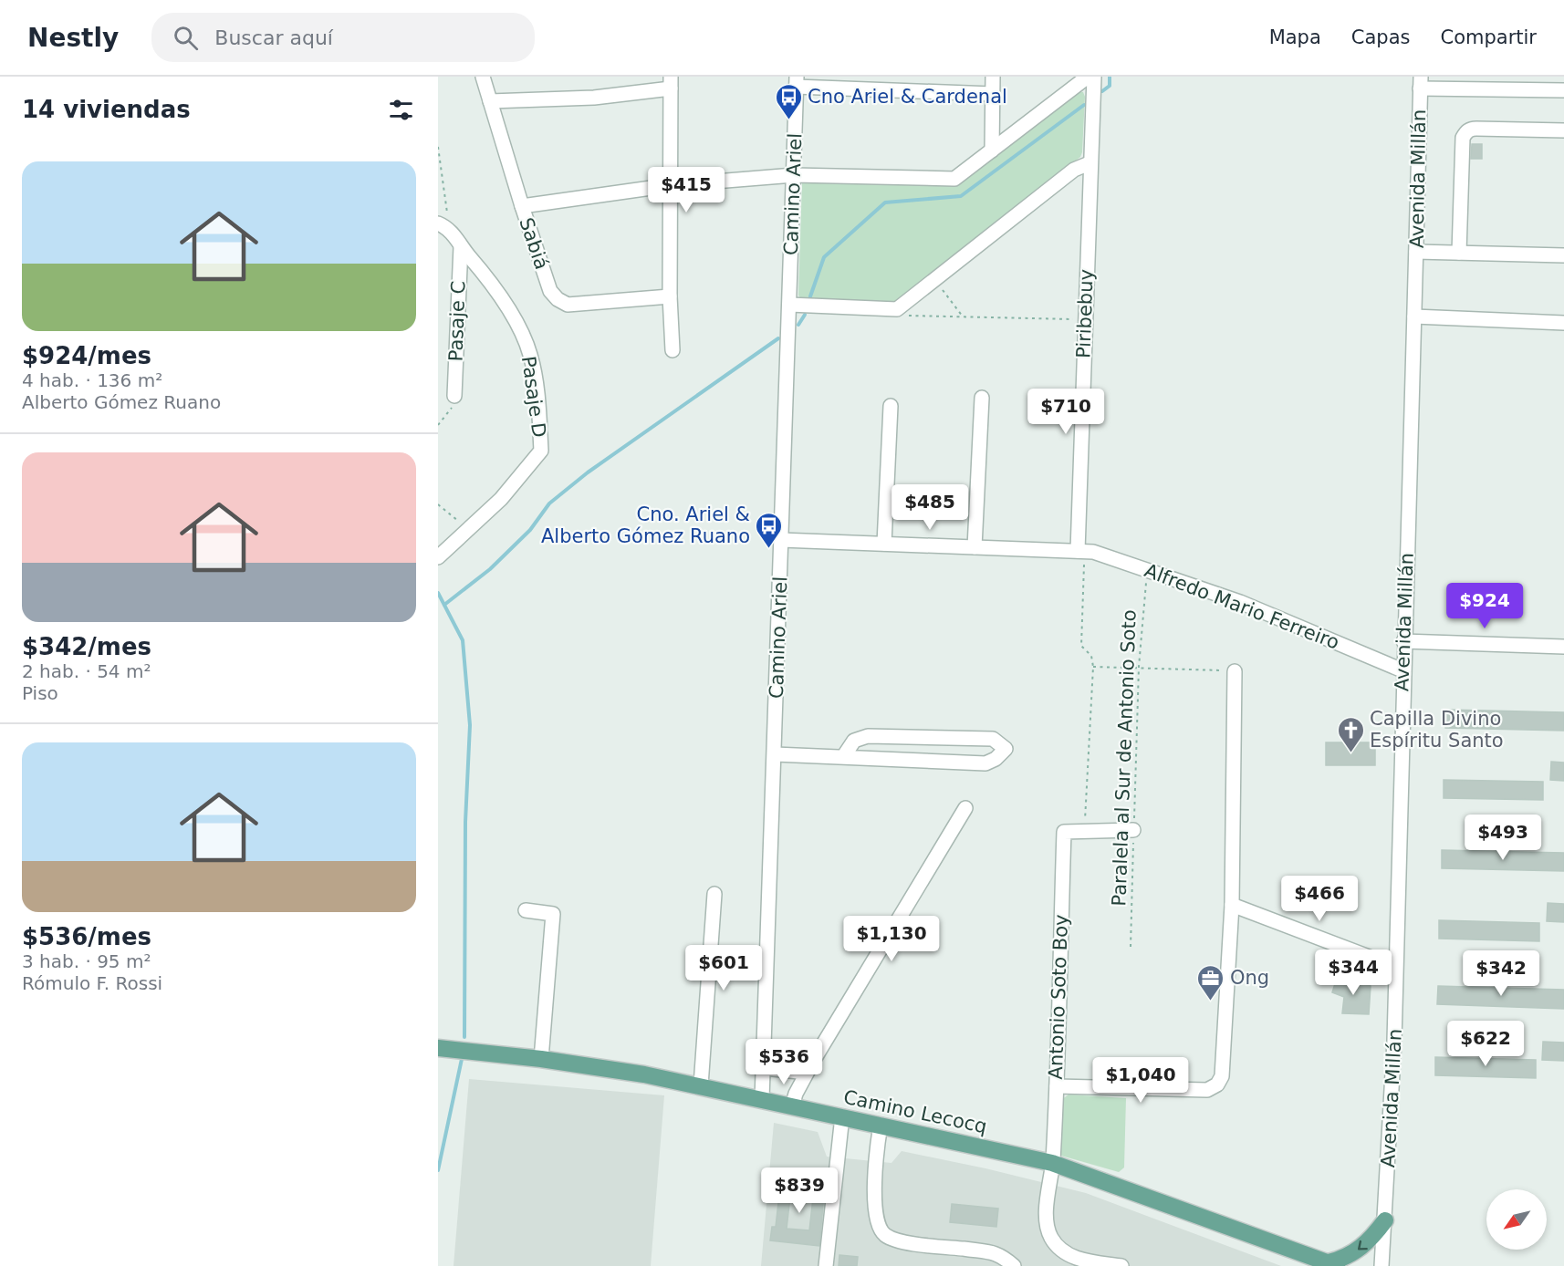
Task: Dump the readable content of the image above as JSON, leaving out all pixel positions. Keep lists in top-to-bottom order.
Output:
{
  "streets": {
    "main road": ["Camino Lecocq"],
    "street": [
      "Avenida Millán",
      "Camino Ariel",
      "Sabiá",
      "Piribebuy",
      "Pasaje C",
      "Pasaje D",
      "Alfredo Mario Ferreiro",
      "Antonio Soto Boy"
    ],
    "path": ["Paralela al Sur de Antonio Soto"]
  },
  "crossings": [
    ["Avenida Millán", "Alfredo Mario Ferreiro"],
    ["Camino Ariel", "Alfredo Mario Ferreiro"],
    ["Camino Ariel", "Camino Lecocq"],
    ["Piribebuy", "Alfredo Mario Ferreiro"],
    ["Pasaje C", "Pasaje D"],
    ["Alfredo Mario Ferreiro", "Paralela al Sur de Antonio Soto"],
    ["Antonio Soto Boy", "Camino Lecocq"]
  ],
  "places": {
    "bus stop": ["Cno Ariel & Cardenal", "Cno. Ariel & Alberto Gómez Ruano"],
    "church": ["Capilla Divino Espíritu Santo"],
    "office": ["Ong"]
  },
  "north": "bottom left",
  "page": {
    "header": "Nestly",
    "search": "Buscar aquí",
    "nav": ["Mapa", "Capas", "Compartir"],
    "heading": "14 viviendas",
    "list": [
      {
        "name": "$924/mes",
        "note": "4 hab. · 136 m² · Alberto Gómez Ruano"
      },
      {
        "name": "$342/mes",
        "note": "2 hab. · 54 m² · Piso"
      },
      {
        "name": "$536/mes",
        "note": "3 hab. · 95 m² · Rómulo F. Rossi"
      }
    ],
    "price": [
      "$415",
      "$710",
      "$485",
      "$924",
      "$493",
      "$466",
      "$1,130",
      "$601",
      "$344",
      "$342",
      "$622",
      "$536",
      "$1,040",
      "$839"
    ]
  }
}
